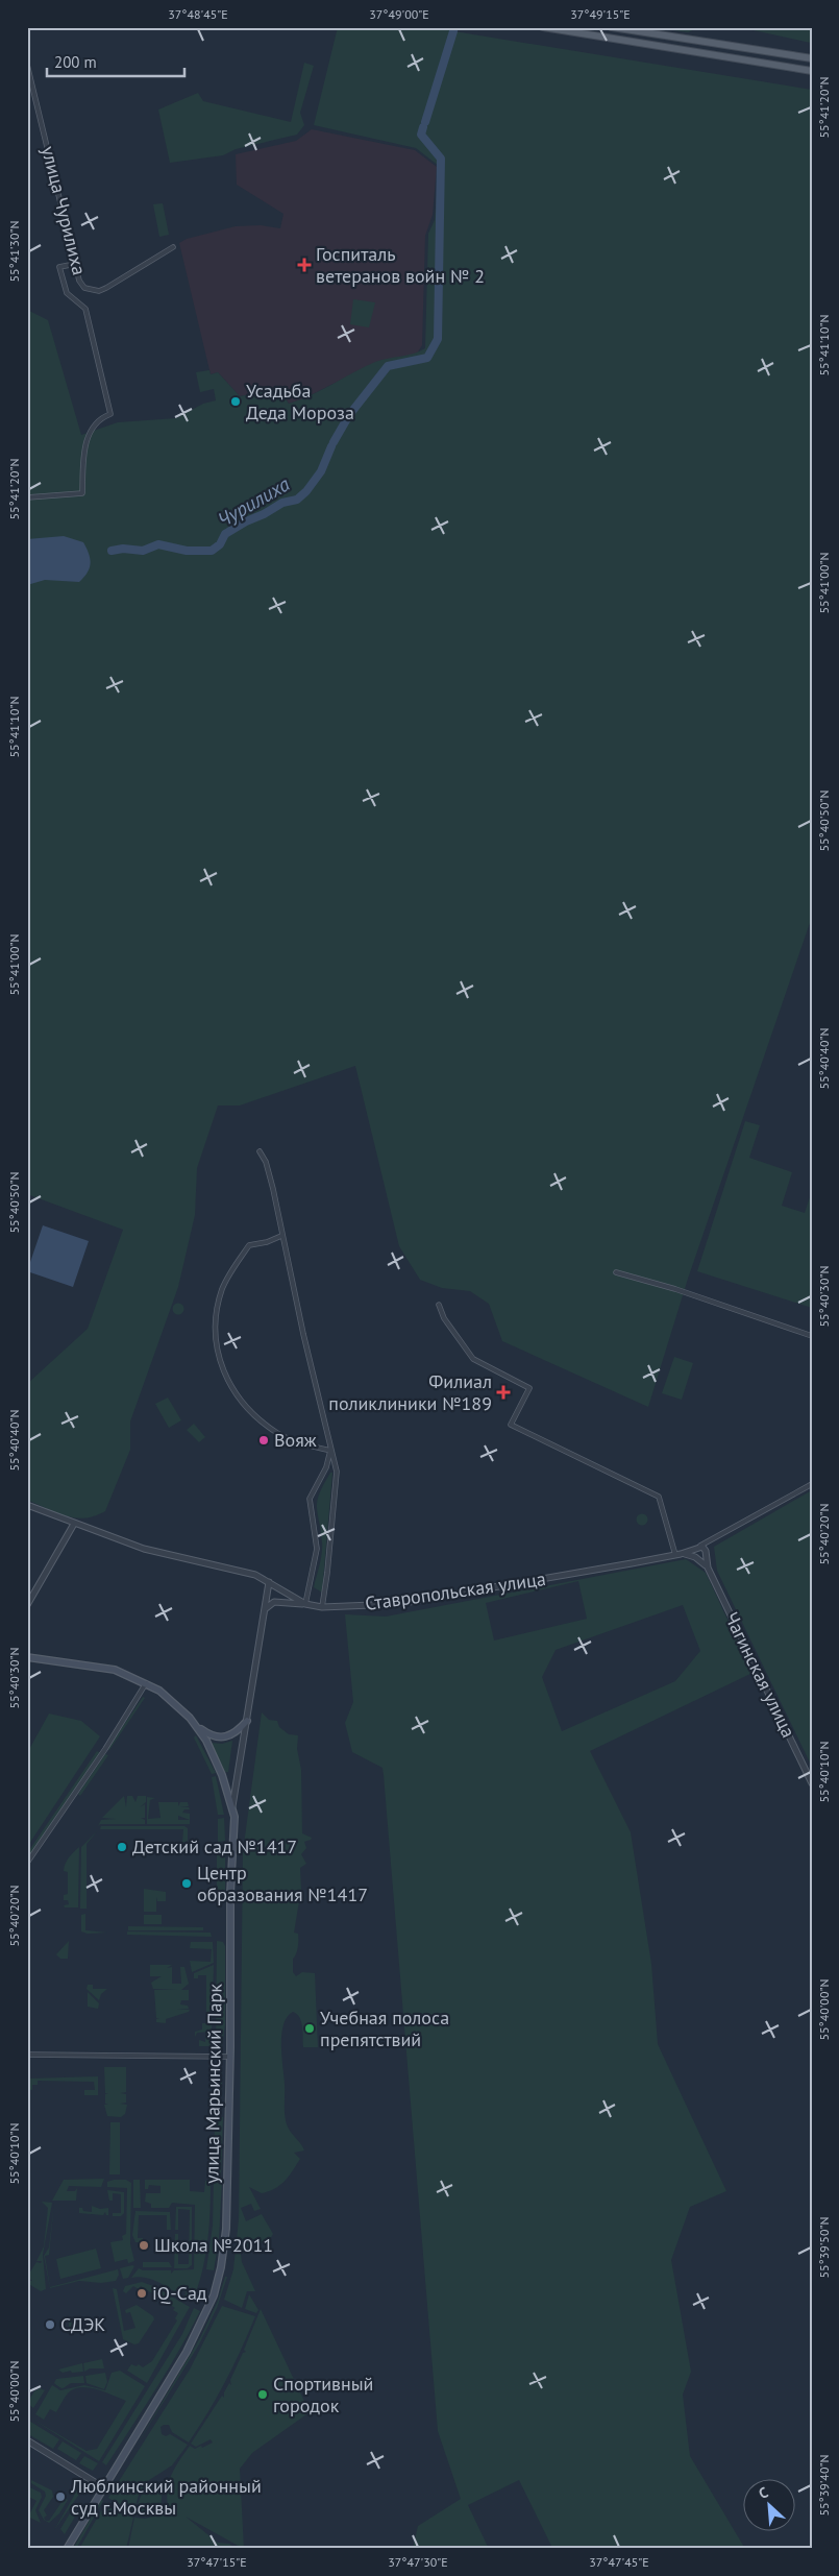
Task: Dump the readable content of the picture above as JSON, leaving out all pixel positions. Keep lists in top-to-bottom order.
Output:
{
  "streets": {
    "main road": ["улица Марьинский Парк"],
    "street": ["улица Чурилиха", "Ставропольская улица", "Чагинская улица"]
  },
  "crossings": [
    ["Ставропольская улица", "Чагинская улица"],
    ["Ставропольская улица", "улица Марьинский Парк"]
  ],
  "water": ["Чурилиха"],
  "places": {
    "health": ["Госпиталь ветеранов войн № 2", "Филиал поликлиники №189"],
    "other": [
      "Усадьба Деда Мороза",
      "Вояж",
      "Детский сад №1417",
      "Центр образования №1417",
      "Учебная полоса препятствий",
      "Школа №2011",
      "iQ-Сад",
      "СДЭК",
      "Спортивный городок",
      "Люблинский районный суд г.Москвы"
    ]
  },
  "scale_bar": "200 m",
  "north": "top left",
  "coordinates": [
    "37°48'45\"E",
    "37°49'00\"E",
    "37°49'15\"E",
    "55°41'20\"N",
    "55°41'30\"N",
    "55°41'10\"N",
    "55°41'00\"N",
    "55°40'50\"N",
    "55°40'40\"N",
    "55°40'30\"N",
    "55°40'20\"N",
    "55°40'10\"N",
    "55°40'00\"N",
    "55°39'50\"N",
    "55°39'40\"N",
    "37°47'15\"E",
    "37°47'30\"E",
    "37°47'45\"E"
  ]
}
